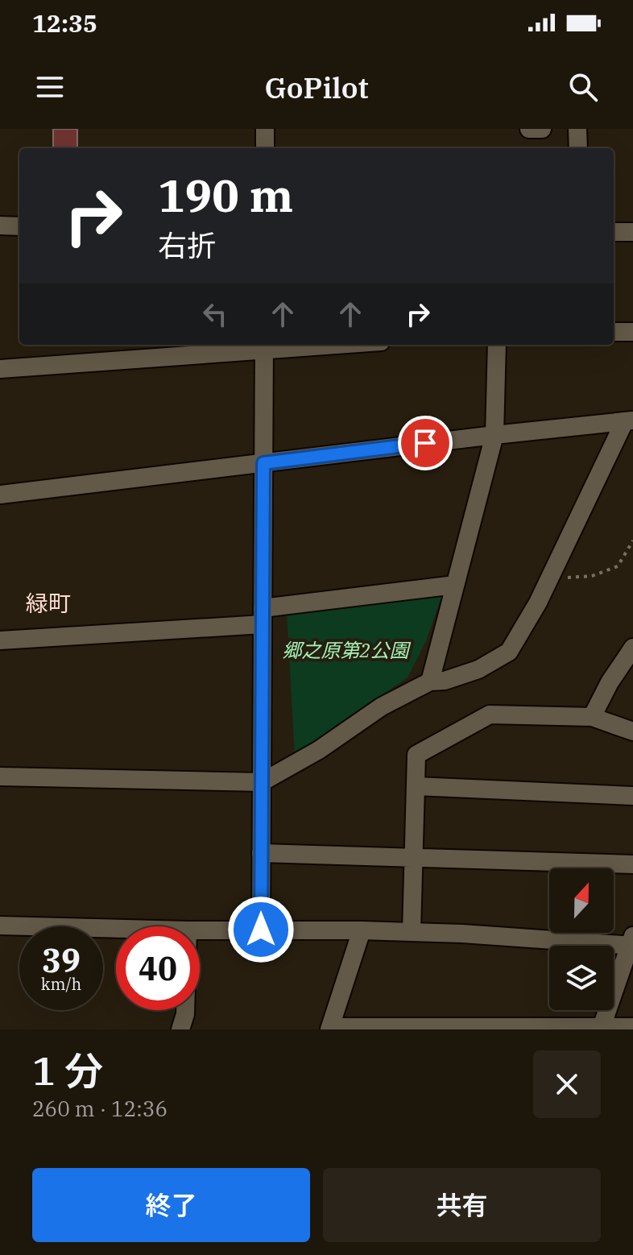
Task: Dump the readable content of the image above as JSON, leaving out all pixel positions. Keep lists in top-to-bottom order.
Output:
{
  "districts": ["緑町"],
  "parks": ["郷之原第2公園"],
  "north": "top",
  "page": {
    "status": "12:35",
    "header": "GoPilot",
    "turn": ["190 m", "右折"],
    "speed": "39 km/h",
    "limit": "40",
    "heading": ["1 分", "260 m · 12:36"],
    "buttons": ["終了", "共有"]
  }
}
